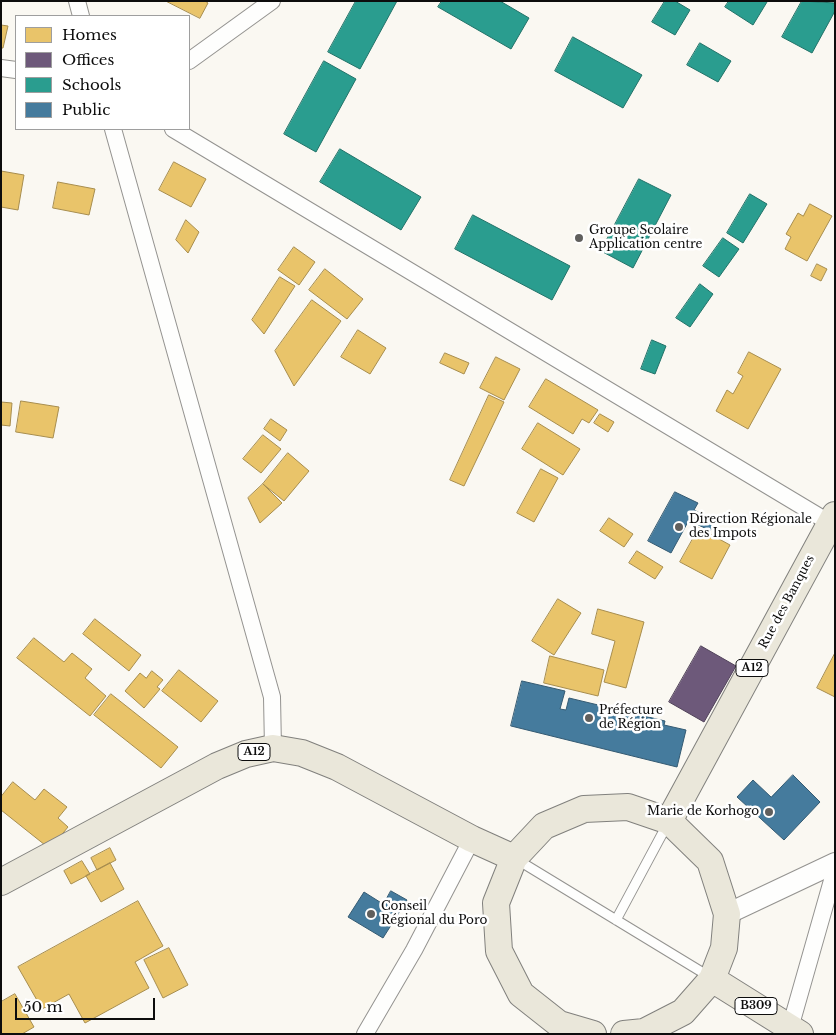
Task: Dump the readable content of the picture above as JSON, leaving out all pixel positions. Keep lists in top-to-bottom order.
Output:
{
  "streets": {
    "main road": ["Rue des Banques", "A12", "B309"]
  },
  "places": [
    "Groupe Scolaire Application centre",
    "Direction Régionale des Impots",
    "Préfecture de Région",
    "Marie de Korhogo",
    "Conseil Régional du Poro"
  ],
  "legend": [
    "Homes",
    "Offices",
    "Schools",
    "Public"
  ],
  "scale_bar": "50 m"
}
